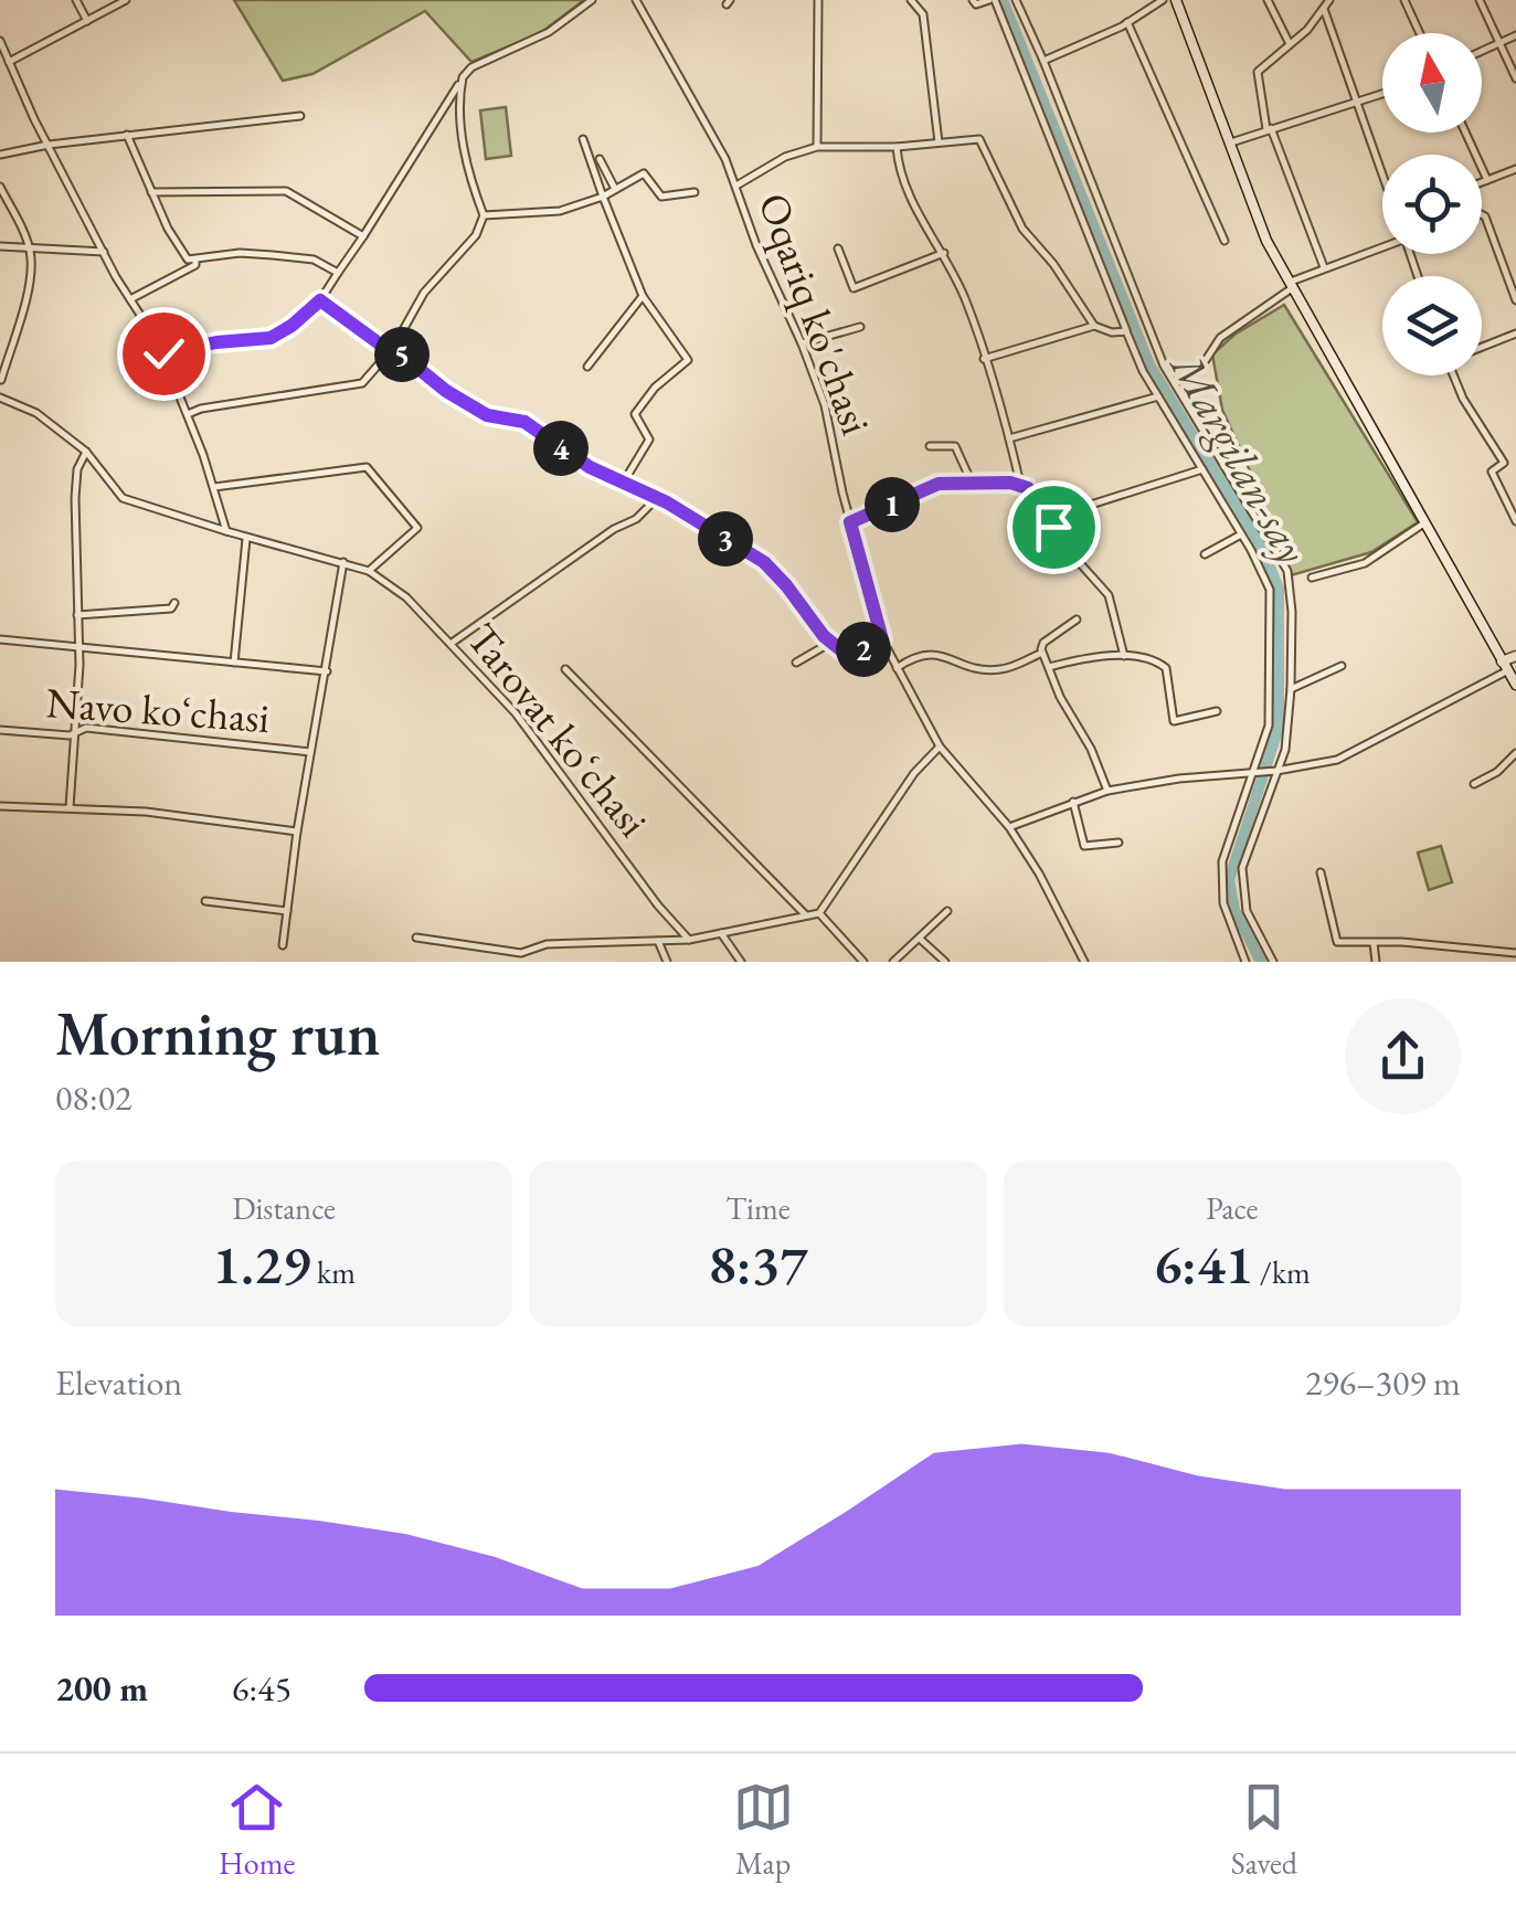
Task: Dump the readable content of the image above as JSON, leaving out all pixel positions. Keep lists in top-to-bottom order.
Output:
{
  "streets": {
    "street": ["Oqariq ko'chasi", "Navo koʻchasi", "Tarovat koʻchasi"]
  },
  "water": ["Margilan-say"],
  "north": "top",
  "page": {
    "pins": [
      "5",
      "4",
      "1",
      "3",
      "2"
    ],
    "heading": ["Morning run", "08:02"],
    "stats": [
      ["Distance", "1.29 km"],
      ["Time", "8:37"],
      ["Pace", "6:41 /km"]
    ],
    "chart": ["Elevation", "296–309 m"],
    "list": [
      {
        "name": "200 m",
        "note": "6:45"
      }
    ],
    "tabs": ["Home", "Map", "Saved"]
  }
}
